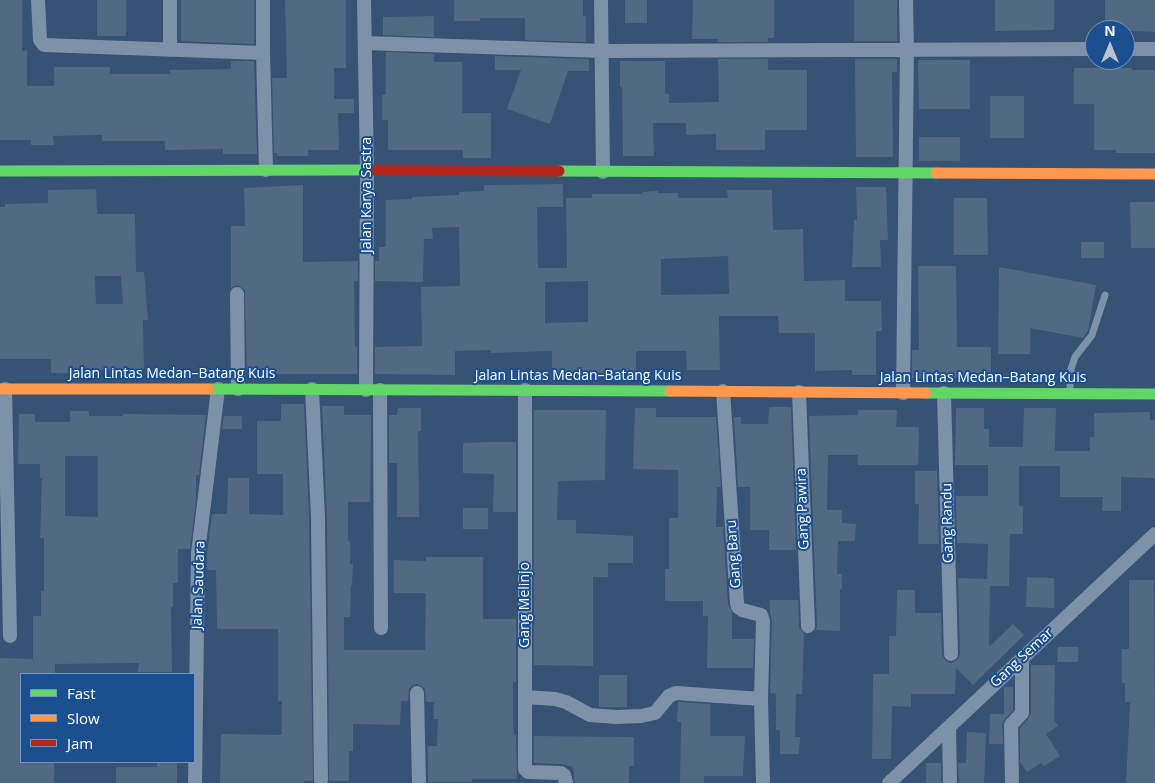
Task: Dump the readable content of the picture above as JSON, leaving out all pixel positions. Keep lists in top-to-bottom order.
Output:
{
  "streets": {
    "main road": ["Jalan Lintas Medan–Batang Kuis"],
    "street": [
      "Jalan Karya Sastra",
      "Gang Pawira",
      "Gang Randu",
      "Gang Baru",
      "Jalan Saudara",
      "Gang Melinjo",
      "Gang Semar"
    ]
  },
  "crossings": [
    ["Jalan Karya Sastra", "Jalan Lintas Medan–Batang Kuis"],
    ["Jalan Lintas Medan–Batang Kuis", "Gang Pawira"],
    ["Jalan Lintas Medan–Batang Kuis", "Gang Randu"],
    ["Jalan Lintas Medan–Batang Kuis", "Gang Baru"],
    ["Jalan Lintas Medan–Batang Kuis", "Jalan Saudara"],
    ["Jalan Lintas Medan–Batang Kuis", "Gang Melinjo"]
  ],
  "legend": ["Fast", "Slow", "Jam"],
  "north": "top"
}
